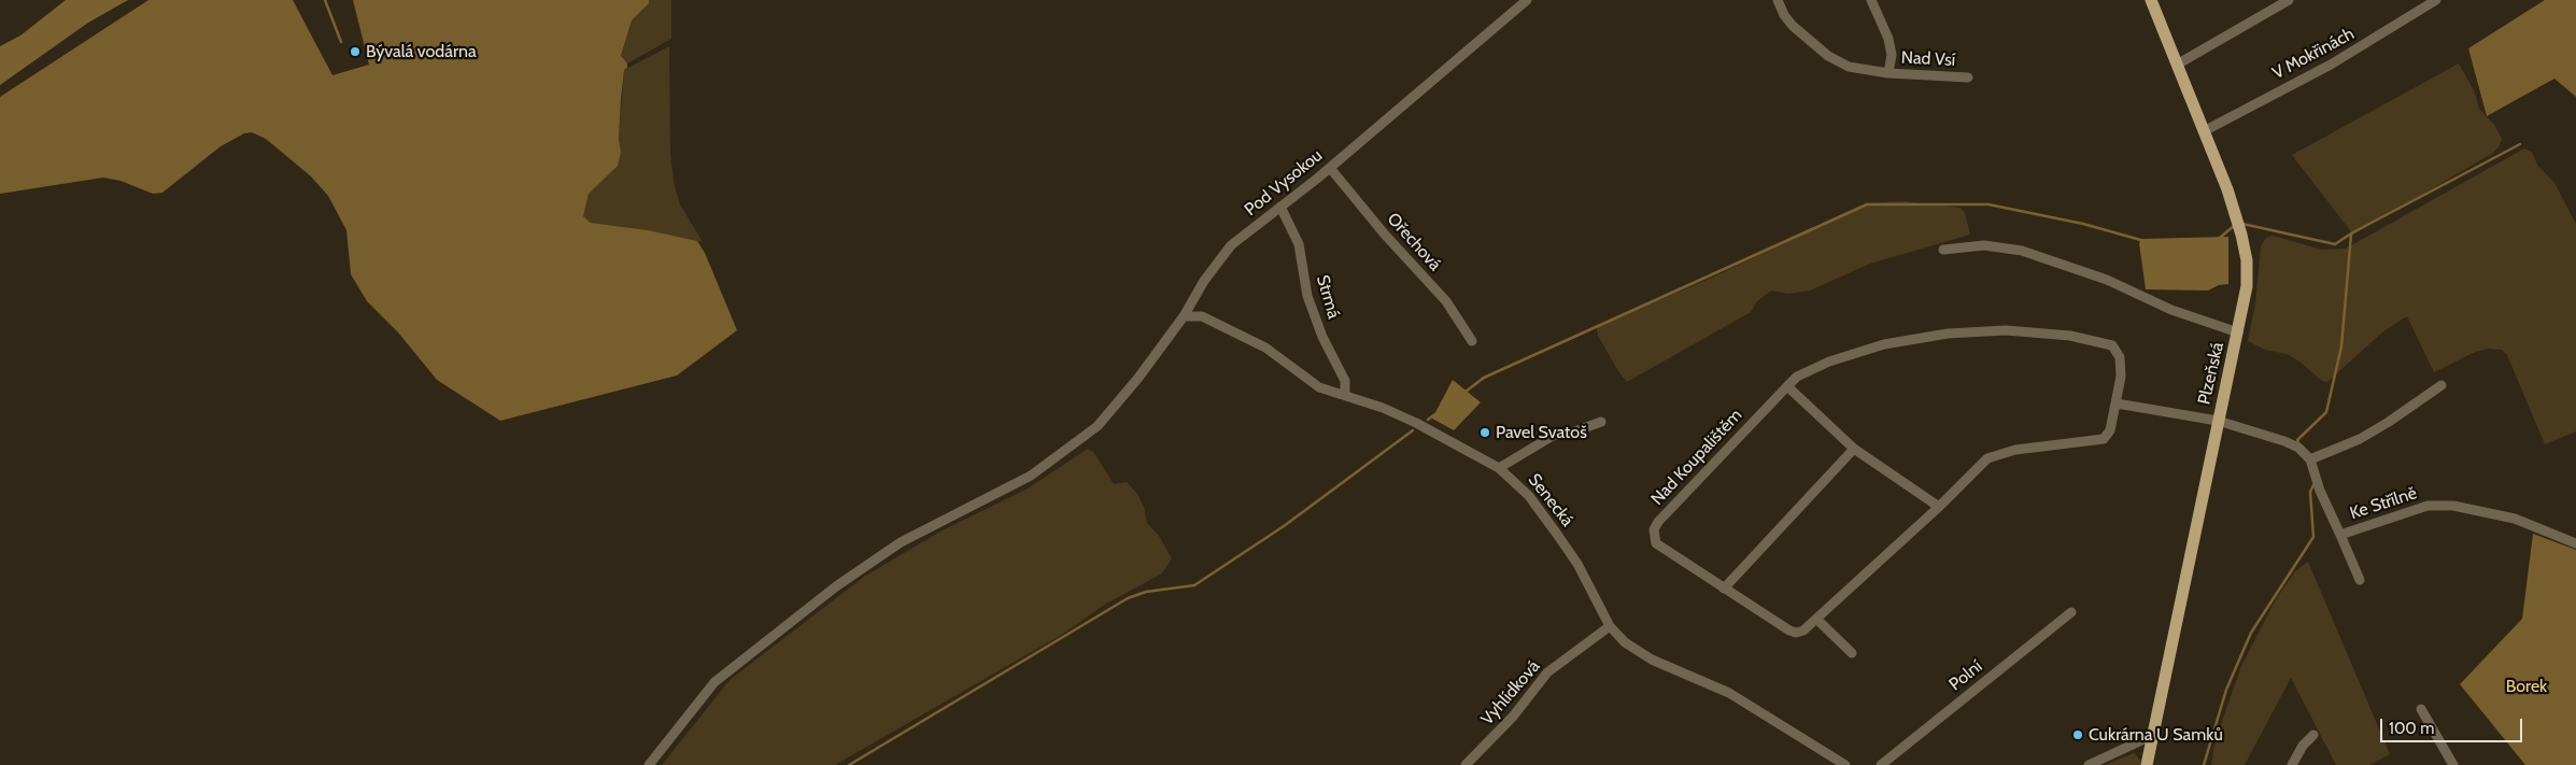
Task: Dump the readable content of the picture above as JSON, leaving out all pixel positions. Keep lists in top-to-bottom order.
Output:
{
  "streets": {
    "main road": ["Plzeňská"],
    "street": [
      "V Mokřinách",
      "Nad Vsí",
      "Pod Vysokou",
      "Ořechová",
      "Strmá",
      "Nad Koupalištěm",
      "Senecká",
      "Ke Střílně",
      "Polní",
      "Vyhlídková"
    ]
  },
  "crossings": [
    ["V Mokřinách", "Plzeňská"],
    ["Pod Vysokou", "Ořechová"],
    ["Pod Vysokou", "Strmá"],
    ["Pod Vysokou", "Senecká"],
    ["Strmá", "Senecká"],
    ["Senecká", "Vyhlídková"]
  ],
  "parks": ["Borek"],
  "places": ["Bývalá vodárna", "Pavel Svatoš", "Cukrárna U Samků"],
  "scale_bar": "100 m"
}
